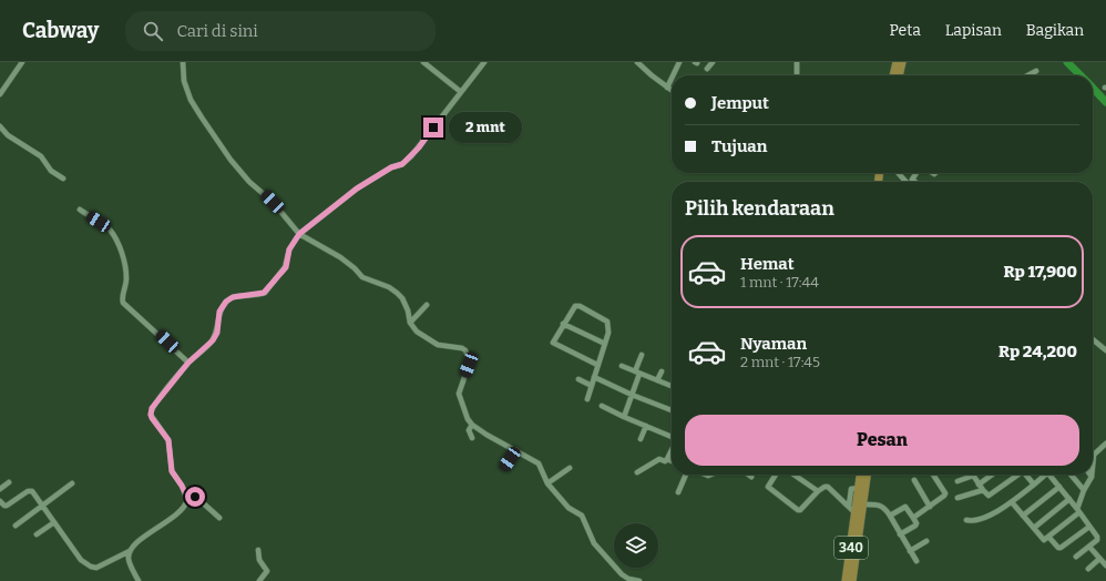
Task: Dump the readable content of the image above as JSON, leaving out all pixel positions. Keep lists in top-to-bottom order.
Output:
{
  "streets": {
    "main road": ["340"]
  },
  "page": {
    "header": "Cabway",
    "search": "Cari di sini",
    "nav": ["Peta", "Lapisan", "Bagikan"],
    "banner": ["Jemput", "Tujuan"],
    "bubble": "2 mnt",
    "heading": "Pilih kendaraan",
    "list": [
      {
        "name": "Hemat",
        "note": "1 mnt · 17:44",
        "value": "Rp 17,900"
      },
      {
        "name": "Nyaman",
        "note": "2 mnt · 17:45",
        "value": "Rp 24,200"
      }
    ],
    "buttons": "Pesan"
  }
}
